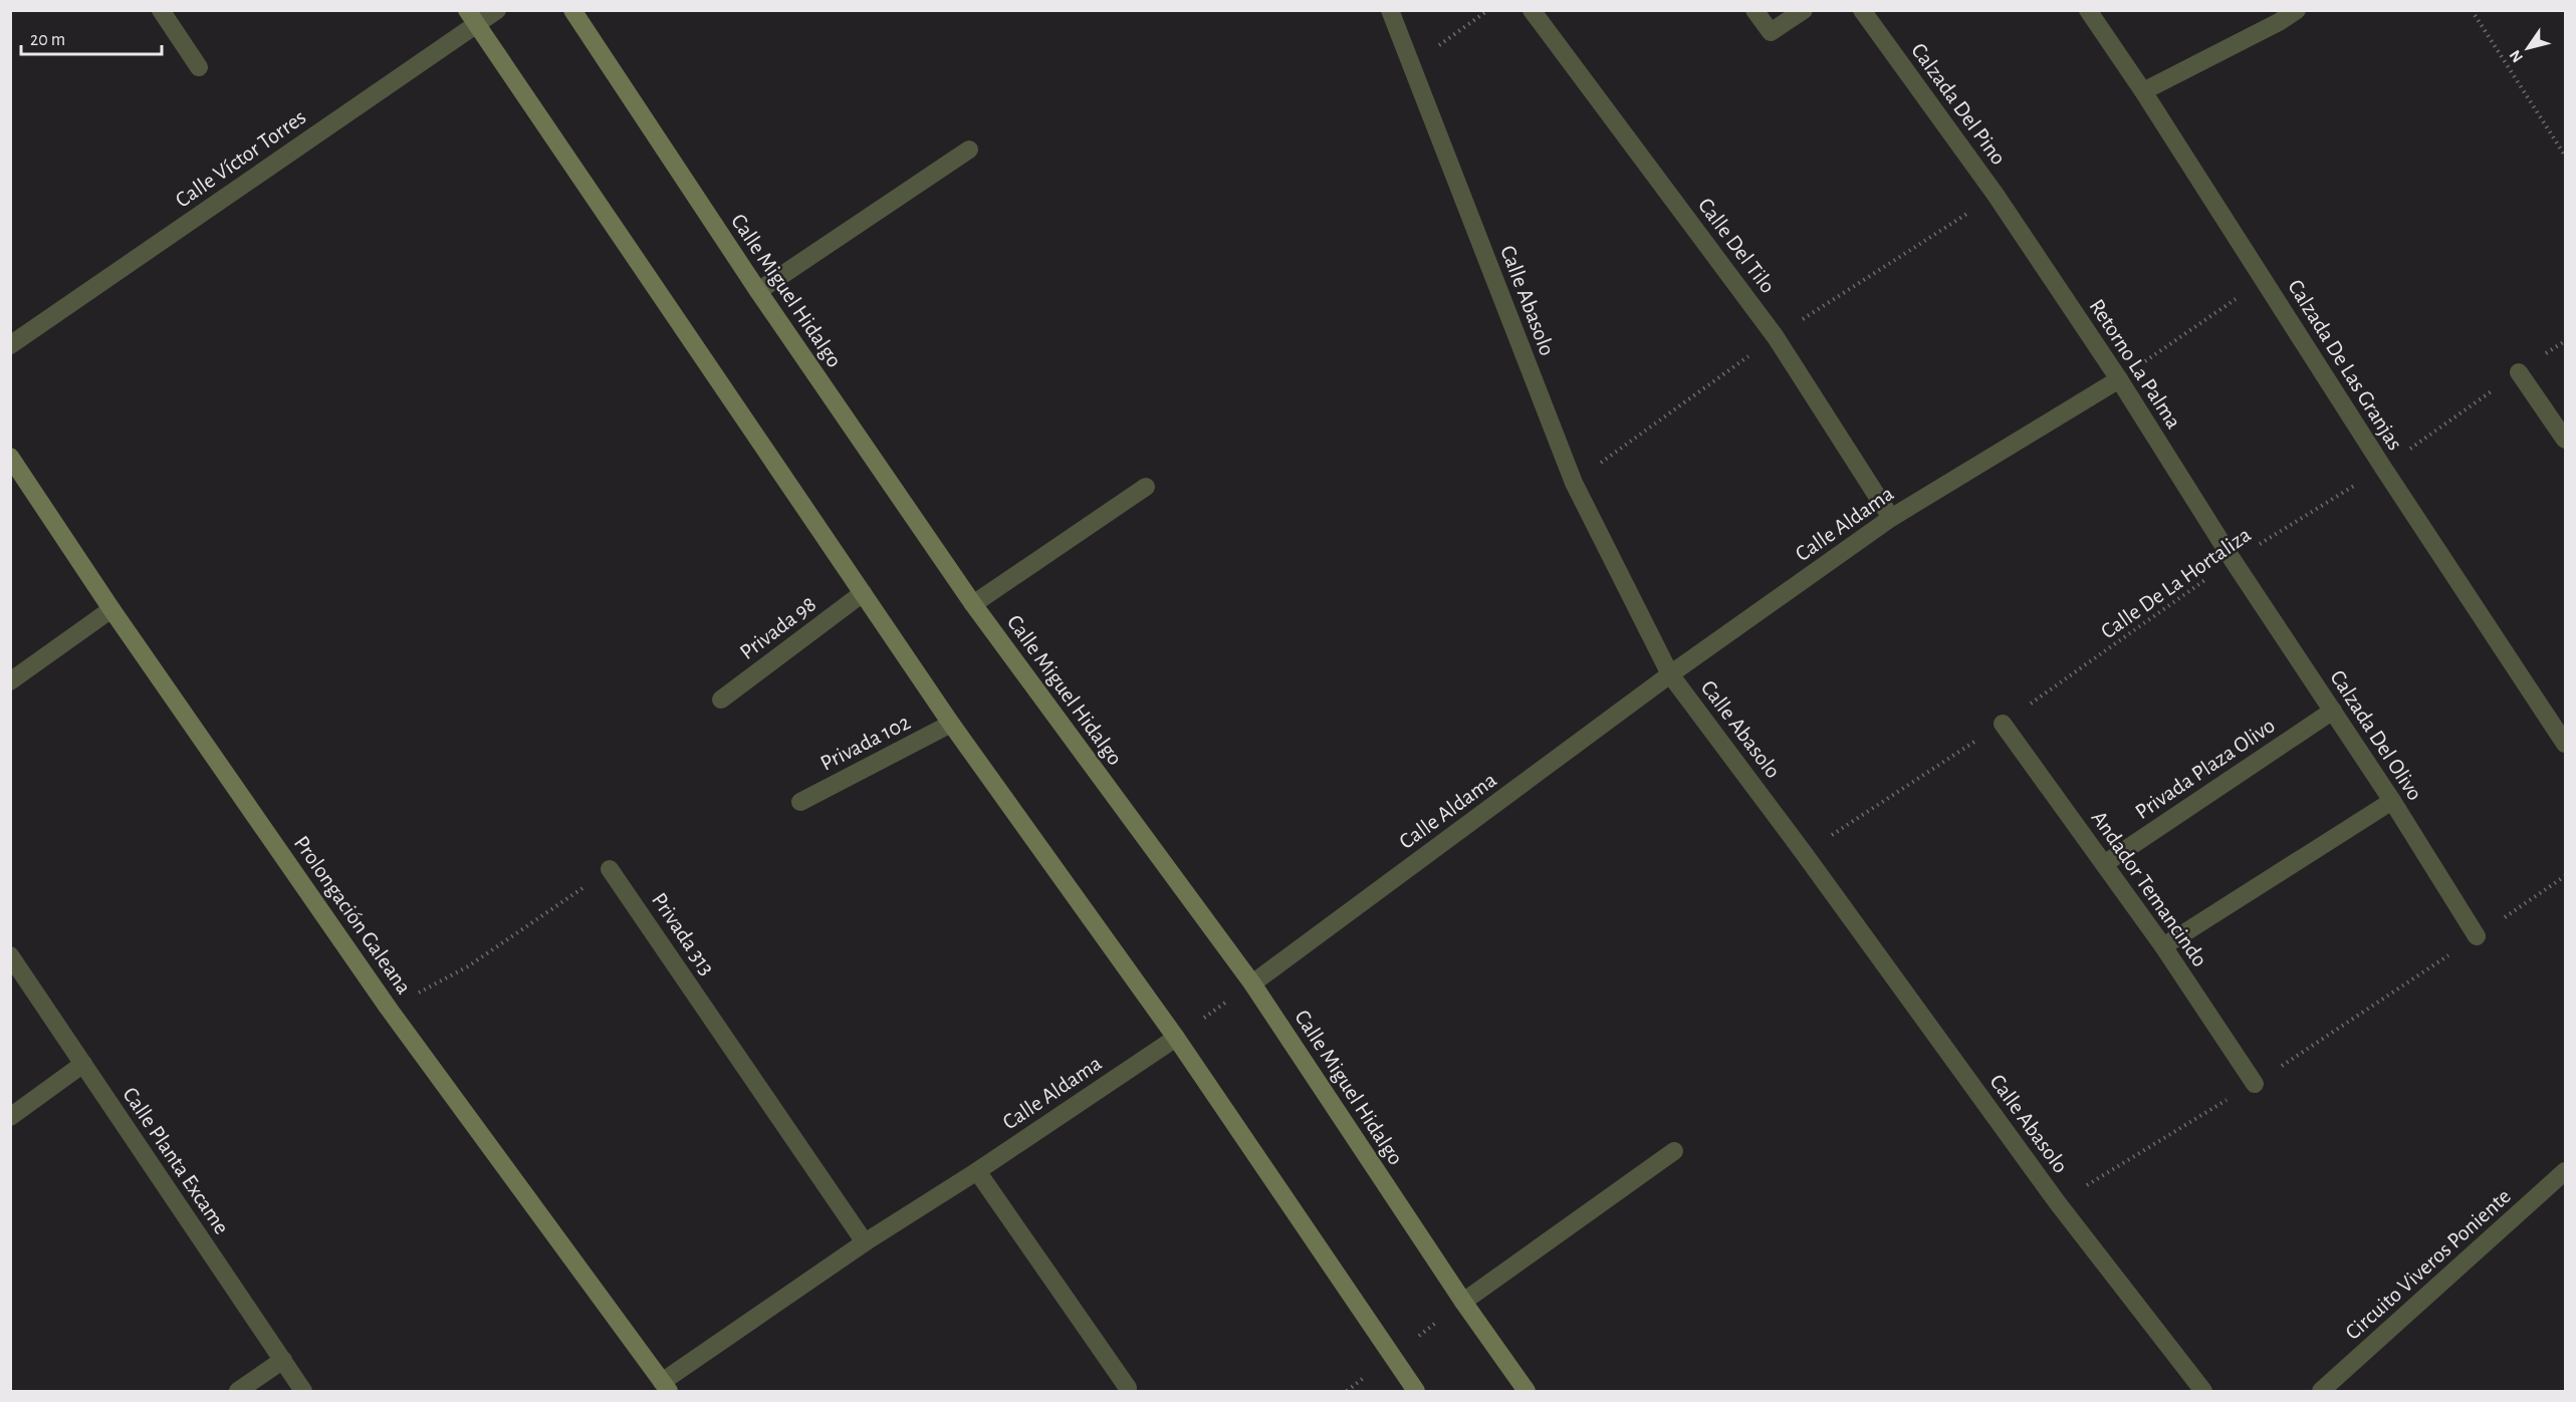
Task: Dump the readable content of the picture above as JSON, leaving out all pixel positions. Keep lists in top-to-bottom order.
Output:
{
  "streets": {
    "main road": ["Calle Miguel Hidalgo", "Prolongación Galeana"],
    "street": [
      "Calzada Del Pino",
      "Calle Víctor Torres",
      "Calle Del Tilo",
      "Calle Abasolo",
      "Retorno La Palma",
      "Calzada De Las Granjas",
      "Calle Aldama",
      "Privada 98",
      "Calzada Del Olivo",
      "Privada 102",
      "Privada Plaza Olivo",
      "Andador Temancindo",
      "Privada 313",
      "Calle Planta Excame",
      "Circuito Viveros Poniente"
    ],
    "path": ["Calle De La Hortaliza"]
  },
  "crossings": [
    ["Calzada Del Pino", "Retorno La Palma"],
    ["Calle Del Tilo", "Calle Aldama"],
    ["Calle Miguel Hidalgo", "Calle Aldama"],
    ["Calle Abasolo", "Calle Aldama"],
    ["Calle Abasolo", "Calle De La Hortaliza"],
    ["Retorno La Palma", "Calle Aldama"],
    ["Retorno La Palma", "Calle De La Hortaliza"],
    ["Retorno La Palma", "Calzada Del Olivo"],
    ["Calzada De Las Granjas", "Calle De La Hortaliza"],
    ["Calle Aldama", "Prolongación Galeana"],
    ["Calle Aldama", "Privada 313"],
    ["Calle De La Hortaliza", "Calzada Del Olivo"],
    ["Calle De La Hortaliza", "Andador Temancindo"],
    ["Calzada Del Olivo", "Privada Plaza Olivo"],
    ["Privada Plaza Olivo", "Andador Temancindo"]
  ],
  "scale_bar": "20 m",
  "north": "bottom left"
}
